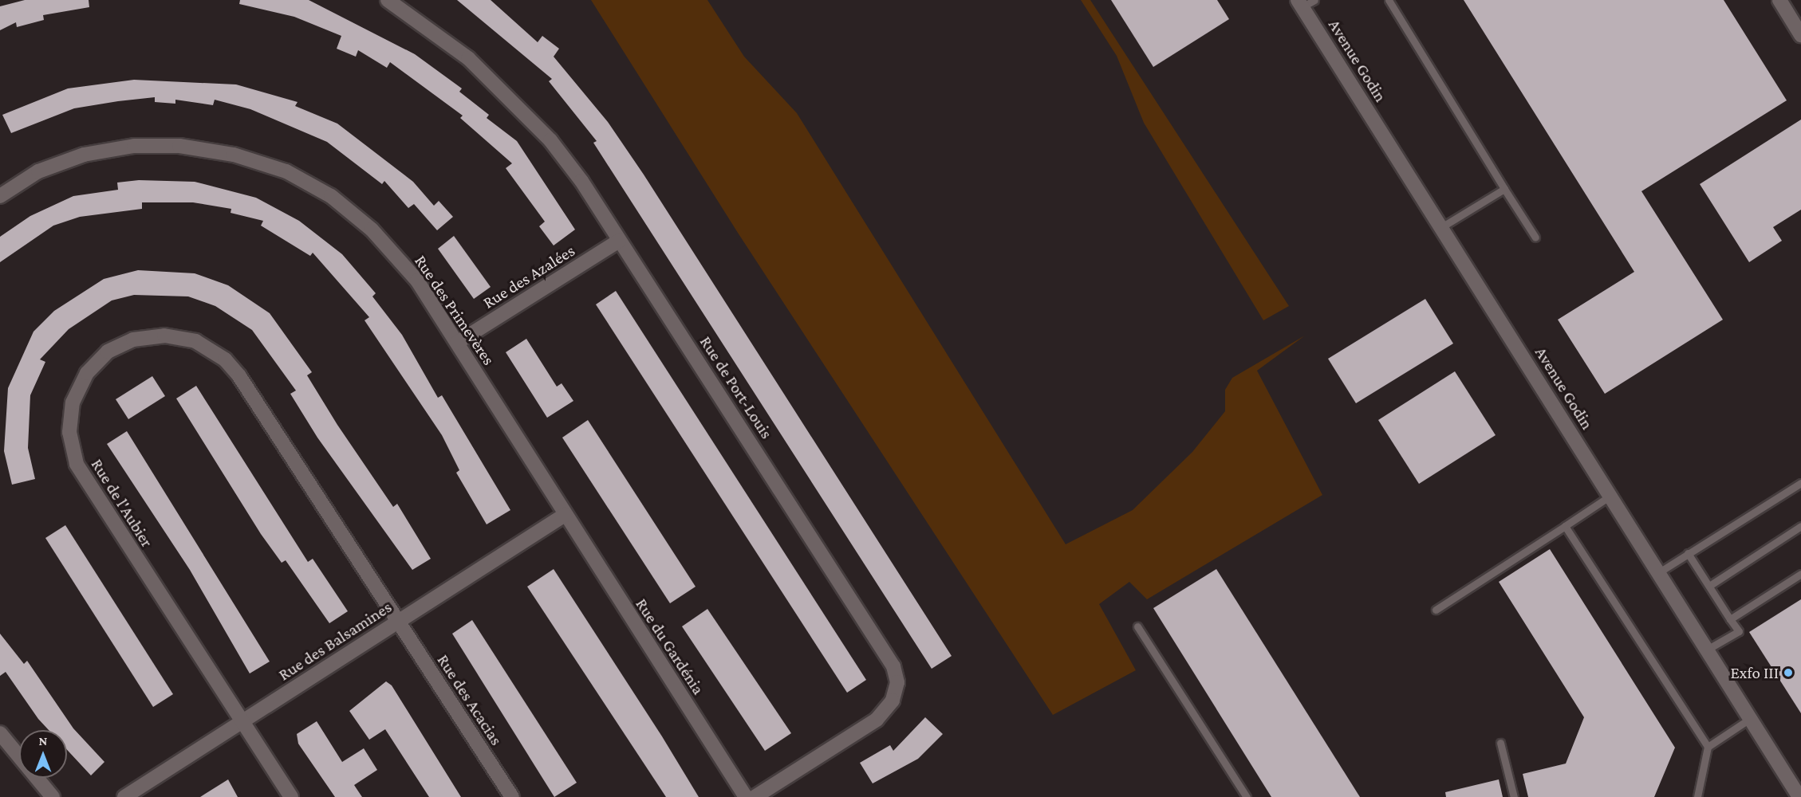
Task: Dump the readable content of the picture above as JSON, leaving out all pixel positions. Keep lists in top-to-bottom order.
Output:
{
  "streets": {
    "street": [
      "Avenue Godin",
      "Rue des Azalées",
      "Rue des Primevères",
      "Rue de Port-Louis",
      "Rue de l'Aubier",
      "Rue des Balsamines",
      "Rue du Gardénia",
      "Rue des Acacias"
    ]
  },
  "crossings": [
    ["Rue des Azalées", "Rue des Primevères"],
    ["Rue des Azalées", "Rue de Port-Louis"],
    ["Rue des Primevères", "Rue des Balsamines"],
    ["Rue des Primevères", "Rue du Gardénia"],
    ["Rue de l'Aubier", "Rue des Balsamines"],
    ["Rue de l'Aubier", "Rue des Acacias"],
    ["Rue des Balsamines", "Rue du Gardénia"],
    ["Rue des Balsamines", "Rue des Acacias"]
  ],
  "places": ["Exfo III"],
  "north": "top"
}
